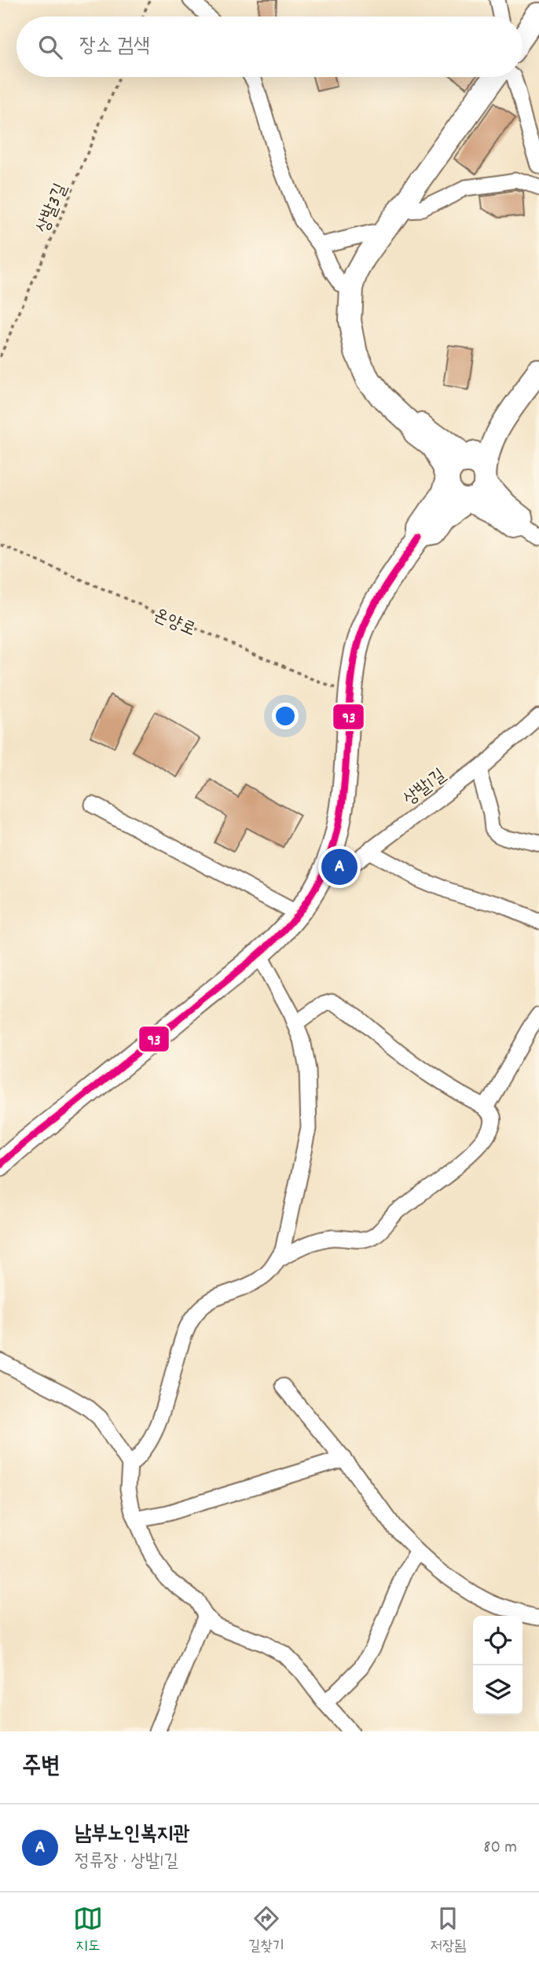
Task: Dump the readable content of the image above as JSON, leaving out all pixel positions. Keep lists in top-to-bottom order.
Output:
{
  "streets": {
    "street": ["상발1길"],
    "path": ["상발3길", "온양로"]
  },
  "lines": ["transit line 93"],
  "page": {
    "search": "장소 검색",
    "pins": "A",
    "heading": "주변",
    "list": [
      {
        "mark": "A",
        "name": "남부노인복지관",
        "note": "정류장 · 상발1길",
        "value": "80 m"
      }
    ],
    "nav": ["지도", "길찾기", "저장됨"]
  }
}
